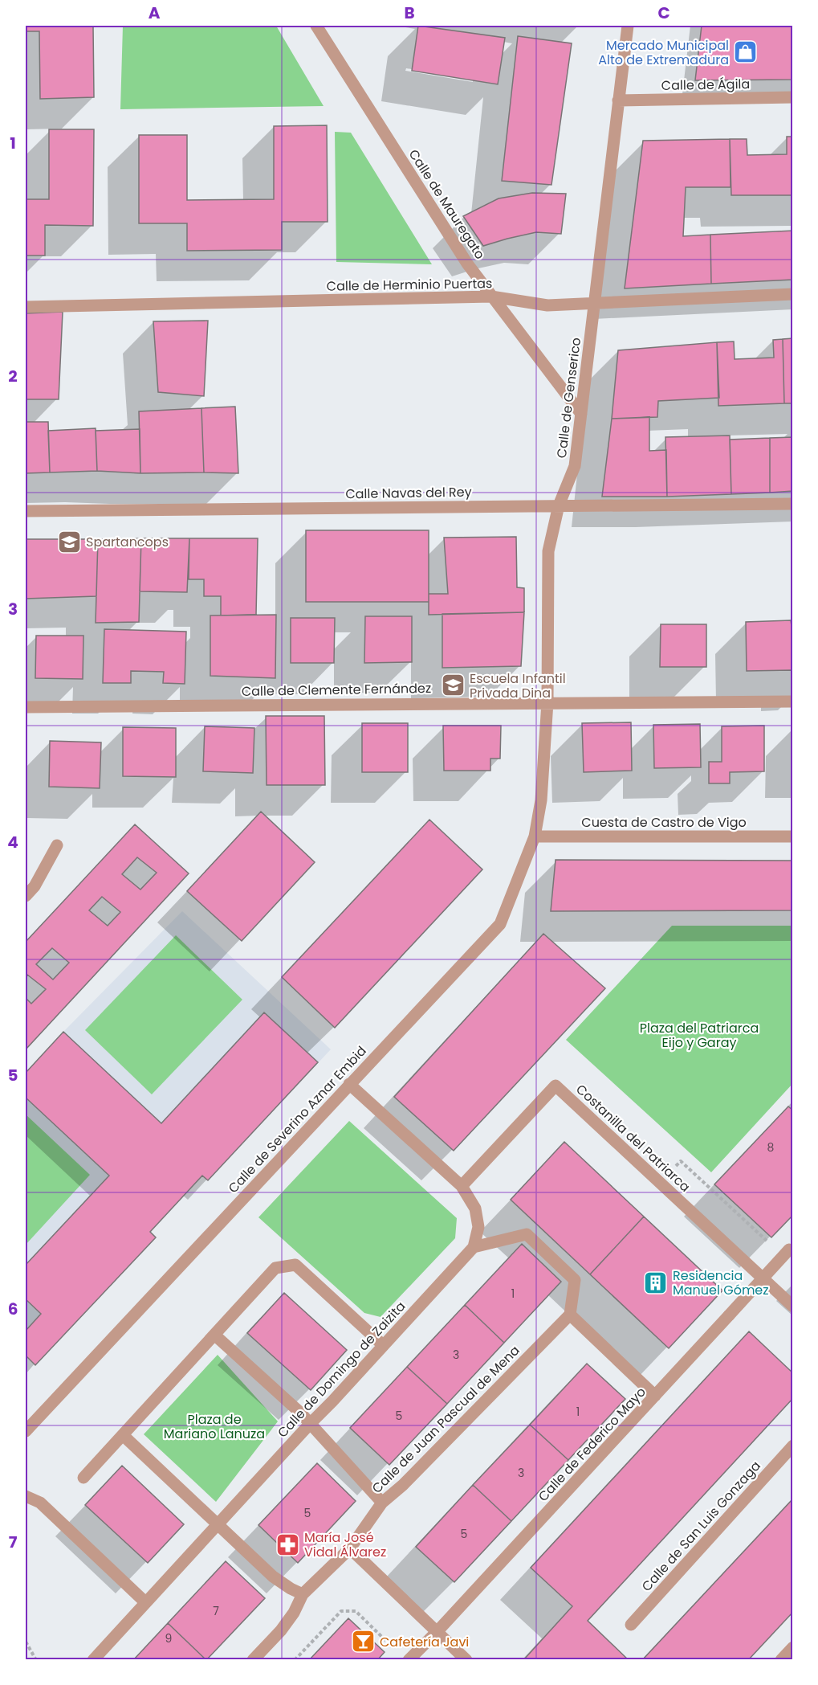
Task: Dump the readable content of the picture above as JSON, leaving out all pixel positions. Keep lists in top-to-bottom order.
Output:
{
  "streets": {
    "street": [
      "Calle de Ágila",
      "Calle de Mauregato",
      "Calle de Herminio Puertas",
      "Calle de Genserico",
      "Calle Navas del Rey",
      "Calle de Clemente Fernández",
      "Cuesta de Castro de Vigo",
      "Calle de Severino Aznar Embid",
      "Costanilla del Patriarca",
      "Calle de Domingo de Zaizita",
      "Calle de Juan Pascual de Mena",
      "Calle de Federico Mayo",
      "Calle de San Luis Gonzaga"
    ]
  },
  "crossings": [
    ["Calle de Ágila", "Calle de Genserico"],
    ["Calle de Mauregato", "Calle de Herminio Puertas"],
    ["Calle de Mauregato", "Calle de Genserico"],
    ["Calle de Herminio Puertas", "Calle de Genserico"],
    ["Calle de Genserico", "Calle Navas del Rey"],
    ["Calle de Genserico", "Calle de Clemente Fernández"],
    ["Calle de Genserico", "Calle de Severino Aznar Embid"],
    ["Cuesta de Castro de Vigo", "Calle de Severino Aznar Embid"]
  ],
  "parks": ["Plaza del Patriarca Eijo y Garay", "Plaza de Mariano Lanuza"],
  "places": {
    "shop": ["Mercado Municipal Alto de Extremadura"],
    "school or university": ["Spartancops", "Escuela Infantil Privada Dina"],
    "building": ["Residencia Manuel Gómez"],
    "pharmacy": ["María José Vidal Álvarez"],
    "bar": ["Cafetería Javi"]
  },
  "house_numbers": [
    "8",
    "1",
    "3",
    "1",
    "5",
    "3",
    "5",
    "5",
    "7",
    "9"
  ],
  "grid": {
    "columns": ["A", "B", "C"],
    "rows": [
      "1",
      "2",
      "3",
      "4",
      "5",
      "6",
      "7"
    ]
  }
}
